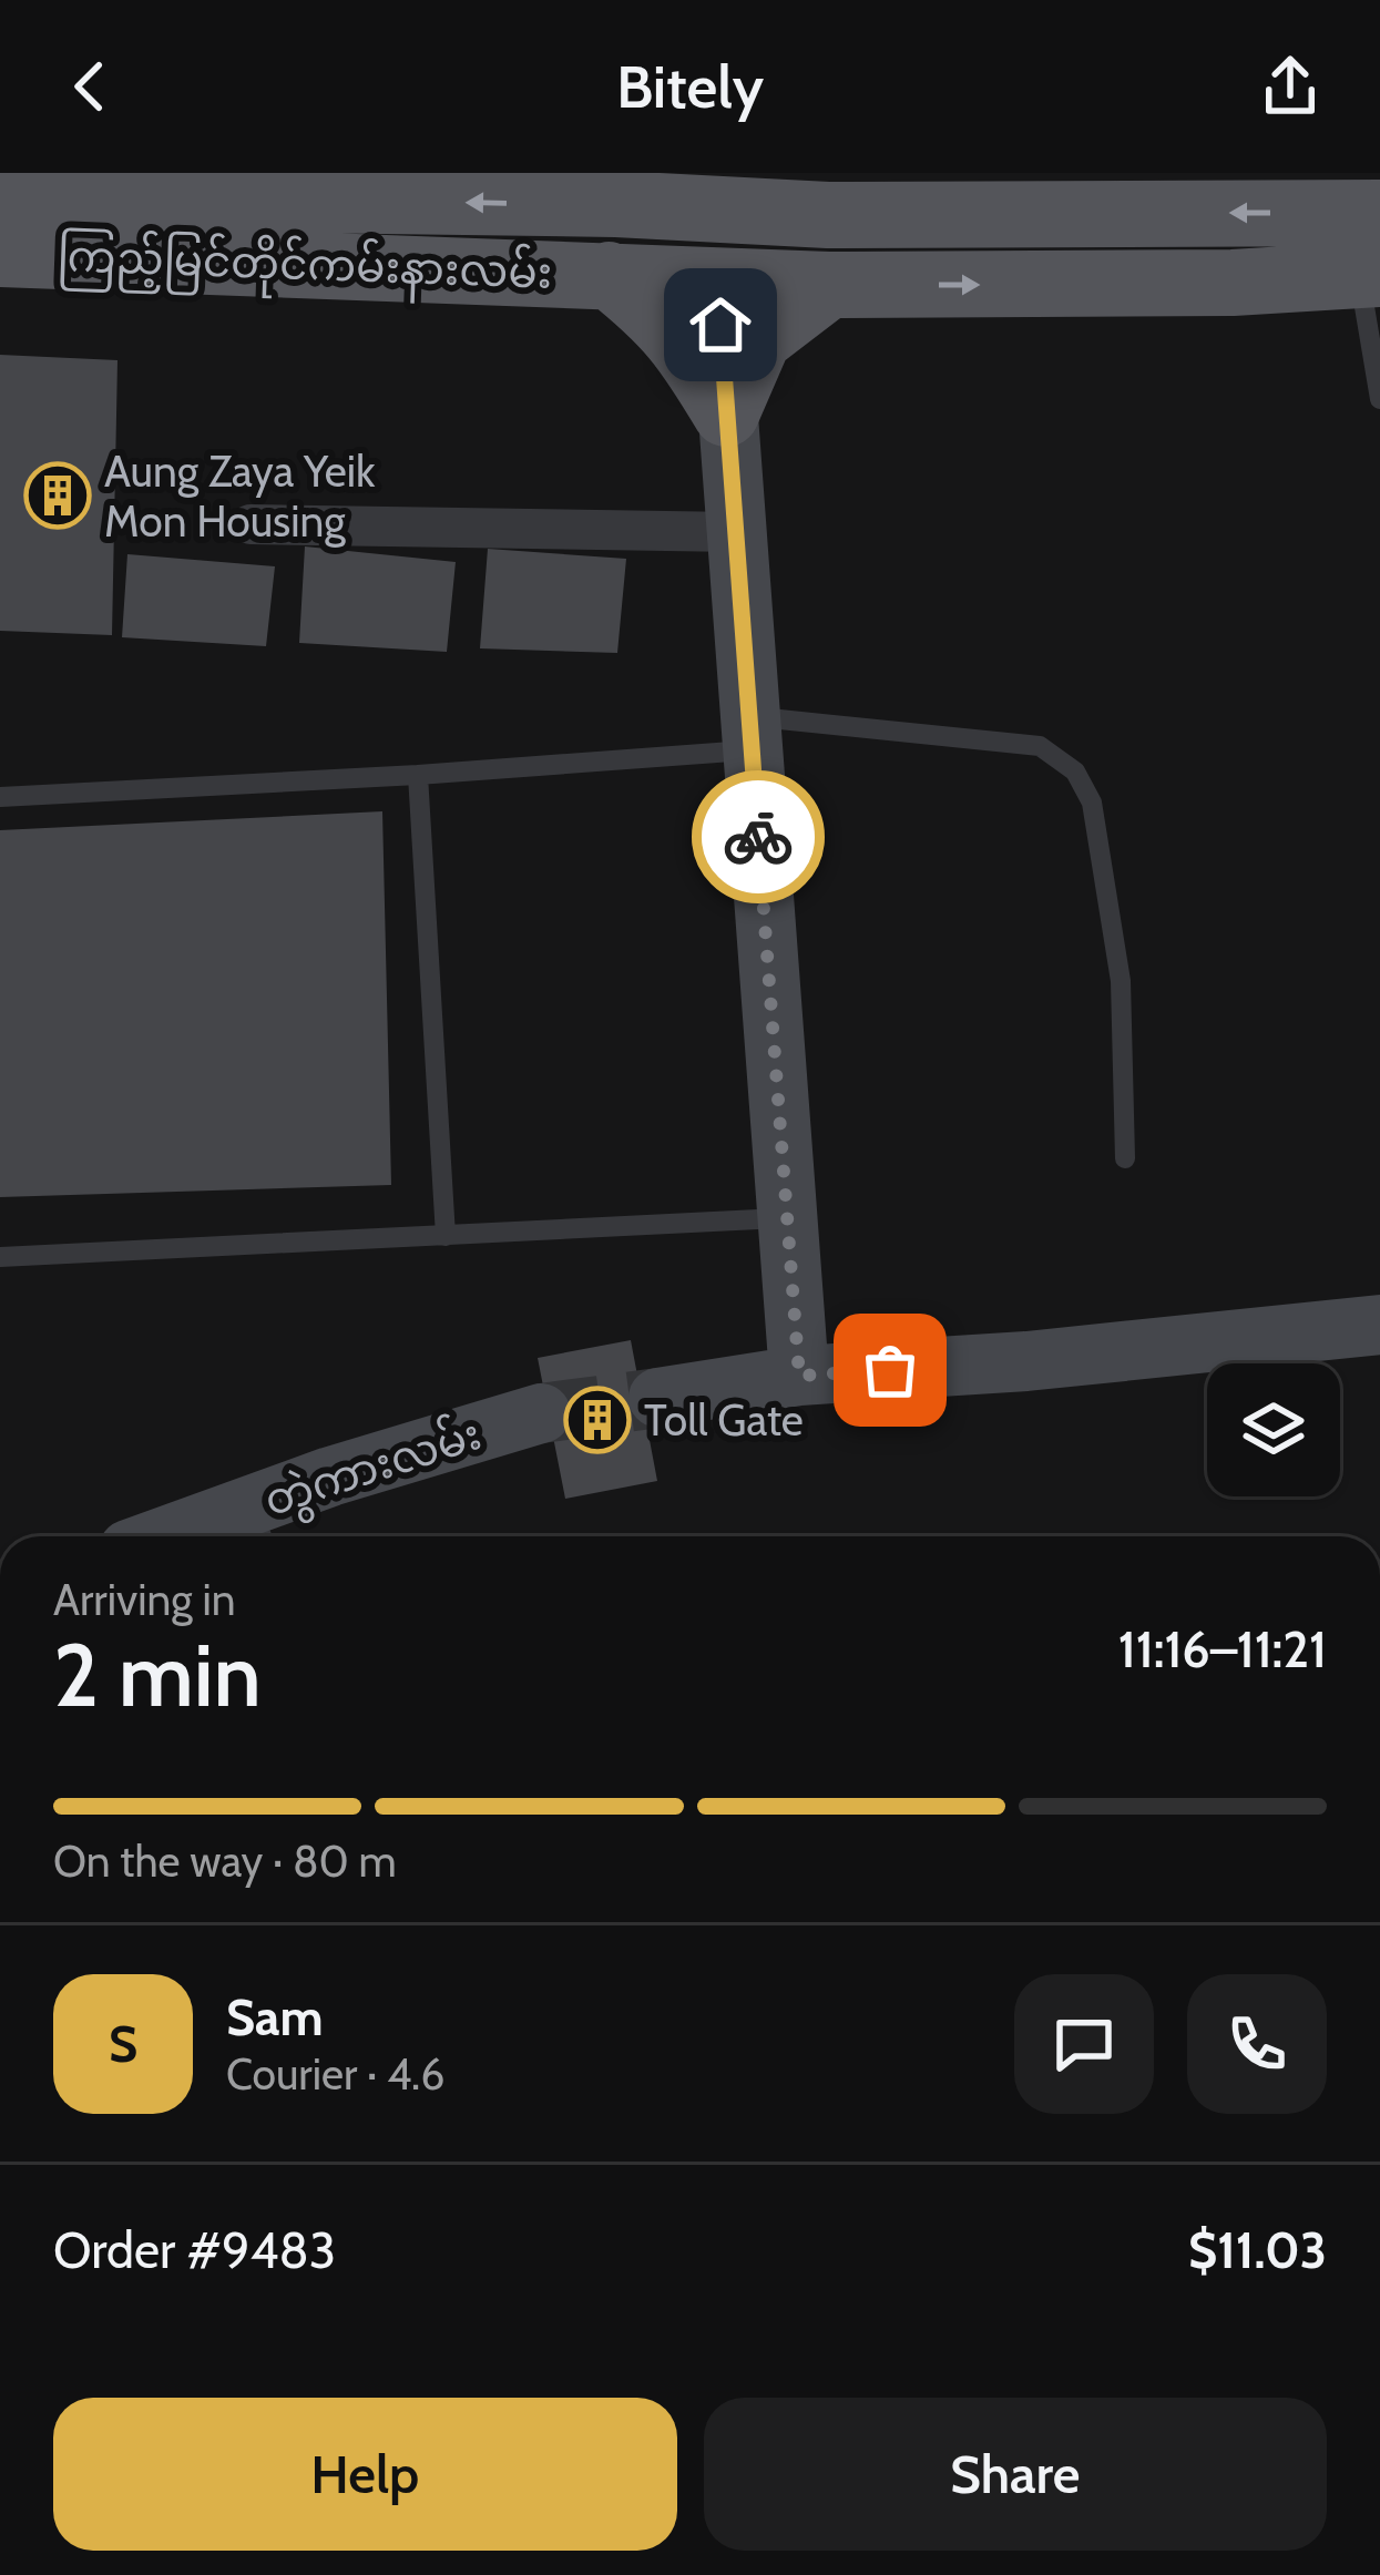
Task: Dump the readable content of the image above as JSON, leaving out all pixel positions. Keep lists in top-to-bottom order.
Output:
{
  "streets": {
    "main road": ["ကြည့်မြင်တိုင်ကမ်းနားလမ်း", "တွဲကားလမ်း"]
  },
  "places": {
    "building": ["Aung Zaya Yeik Mon Housing", "Toll Gate"]
  },
  "page": {
    "header": "Bitely",
    "heading": ["2 min", "Arriving in", "11:16–11:21"],
    "panel": [
      "Sam",
      "Courier · 4.6",
      "Order #9483",
      "$11.03"
    ],
    "bar": "On the way · 80 m",
    "round": "S",
    "buttons": ["Help", "Share"]
  }
}
